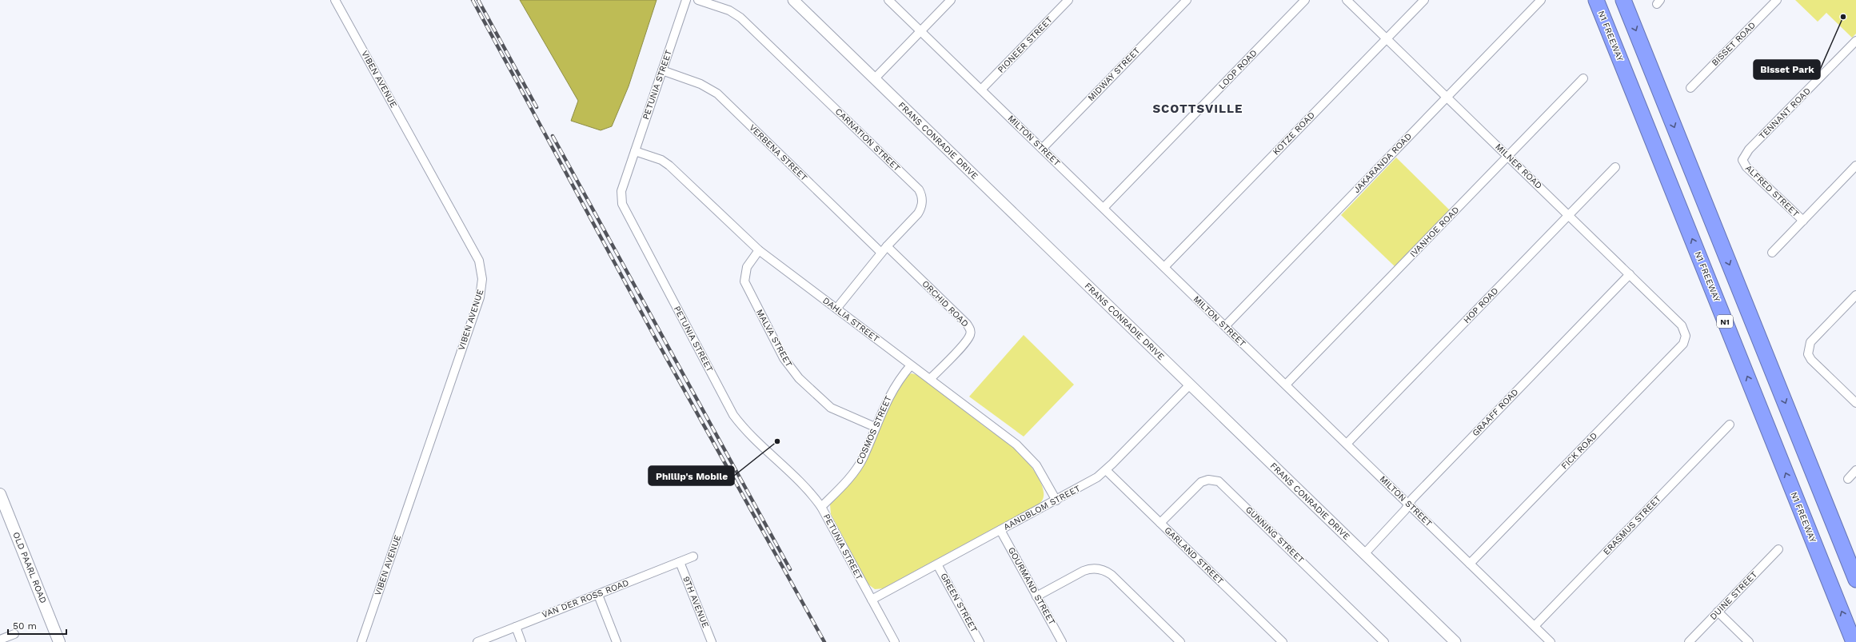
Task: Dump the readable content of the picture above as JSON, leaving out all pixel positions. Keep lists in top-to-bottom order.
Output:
{
  "streets": {
    "highway": ["N1 FREEWAY", "N1"],
    "main road": ["OLD PAARL ROAD"],
    "street": [
      "BISSET ROAD",
      "PIONEER STREET",
      "LOOP ROAD",
      "MIDWAY STREET",
      "VIBEN AVENUE",
      "PETUNIA STREET",
      "TENNANT ROAD",
      "KOTZE ROAD",
      "CARNATION STREET",
      "FRANS CONRADIE DRIVE",
      "MILTON STREET",
      "VERBENA STREET",
      "JAKARANDA ROAD",
      "MILNER ROAD",
      "ALFRED STREET",
      "IVANHOE ROAD",
      "ORCHID ROAD",
      "HOP ROAD",
      "DAHLIA STREET",
      "MALVA STREET",
      "GRAAFF ROAD",
      "COSMOS STREET",
      "FICK ROAD",
      "AANDBLOM STREET",
      "ERASMUS STREET",
      "GUNNING STREET",
      "GARLAND STREET",
      "GOURMAND STREET",
      "DUINE STREET",
      "VAN DER ROSS ROAD",
      "9TH AVENUE",
      "GREEN STREET"
    ]
  },
  "crossings": [
    ["PIONEER STREET", "MILTON STREET"],
    ["LOOP ROAD", "MILTON STREET"],
    ["MIDWAY STREET", "MILTON STREET"],
    ["PETUNIA STREET", "VERBENA STREET"],
    ["PETUNIA STREET", "DAHLIA STREET"],
    ["PETUNIA STREET", "COSMOS STREET"],
    ["PETUNIA STREET", "AANDBLOM STREET"],
    ["TENNANT ROAD", "ALFRED STREET"],
    ["KOTZE ROAD", "MILTON STREET"],
    ["KOTZE ROAD", "MILNER ROAD"],
    ["CARNATION STREET", "VERBENA STREET"],
    ["CARNATION STREET", "ORCHID ROAD"],
    ["CARNATION STREET", "DAHLIA STREET"],
    ["FRANS CONRADIE DRIVE", "GRAAFF ROAD"],
    ["FRANS CONRADIE DRIVE", "AANDBLOM STREET"],
    ["MILTON STREET", "JAKARANDA ROAD"],
    ["MILTON STREET", "IVANHOE ROAD"],
    ["MILTON STREET", "HOP ROAD"],
    ["MILTON STREET", "GRAAFF ROAD"],
    ["MILTON STREET", "FICK ROAD"],
    ["MILTON STREET", "ERASMUS STREET"],
    ["JAKARANDA ROAD", "MILNER ROAD"],
    ["MILNER ROAD", "IVANHOE ROAD"],
    ["MILNER ROAD", "HOP ROAD"],
    ["MILNER ROAD", "GRAAFF ROAD"],
    ["MILNER ROAD", "FICK ROAD"],
    ["ORCHID ROAD", "DAHLIA STREET"],
    ["DAHLIA STREET", "MALVA STREET"],
    ["DAHLIA STREET", "COSMOS STREET"],
    ["DAHLIA STREET", "AANDBLOM STREET"],
    ["MALVA STREET", "COSMOS STREET"],
    ["AANDBLOM STREET", "GARLAND STREET"],
    ["AANDBLOM STREET", "GOURMAND STREET"],
    ["AANDBLOM STREET", "GREEN STREET"],
    ["GUNNING STREET", "GARLAND STREET"],
    ["VAN DER ROSS ROAD", "9TH AVENUE"]
  ],
  "districts": ["SCOTTSVILLE"],
  "places": ["Bisset Park", "Phillip's Mobile"],
  "scale_bar": "50 m"
}
